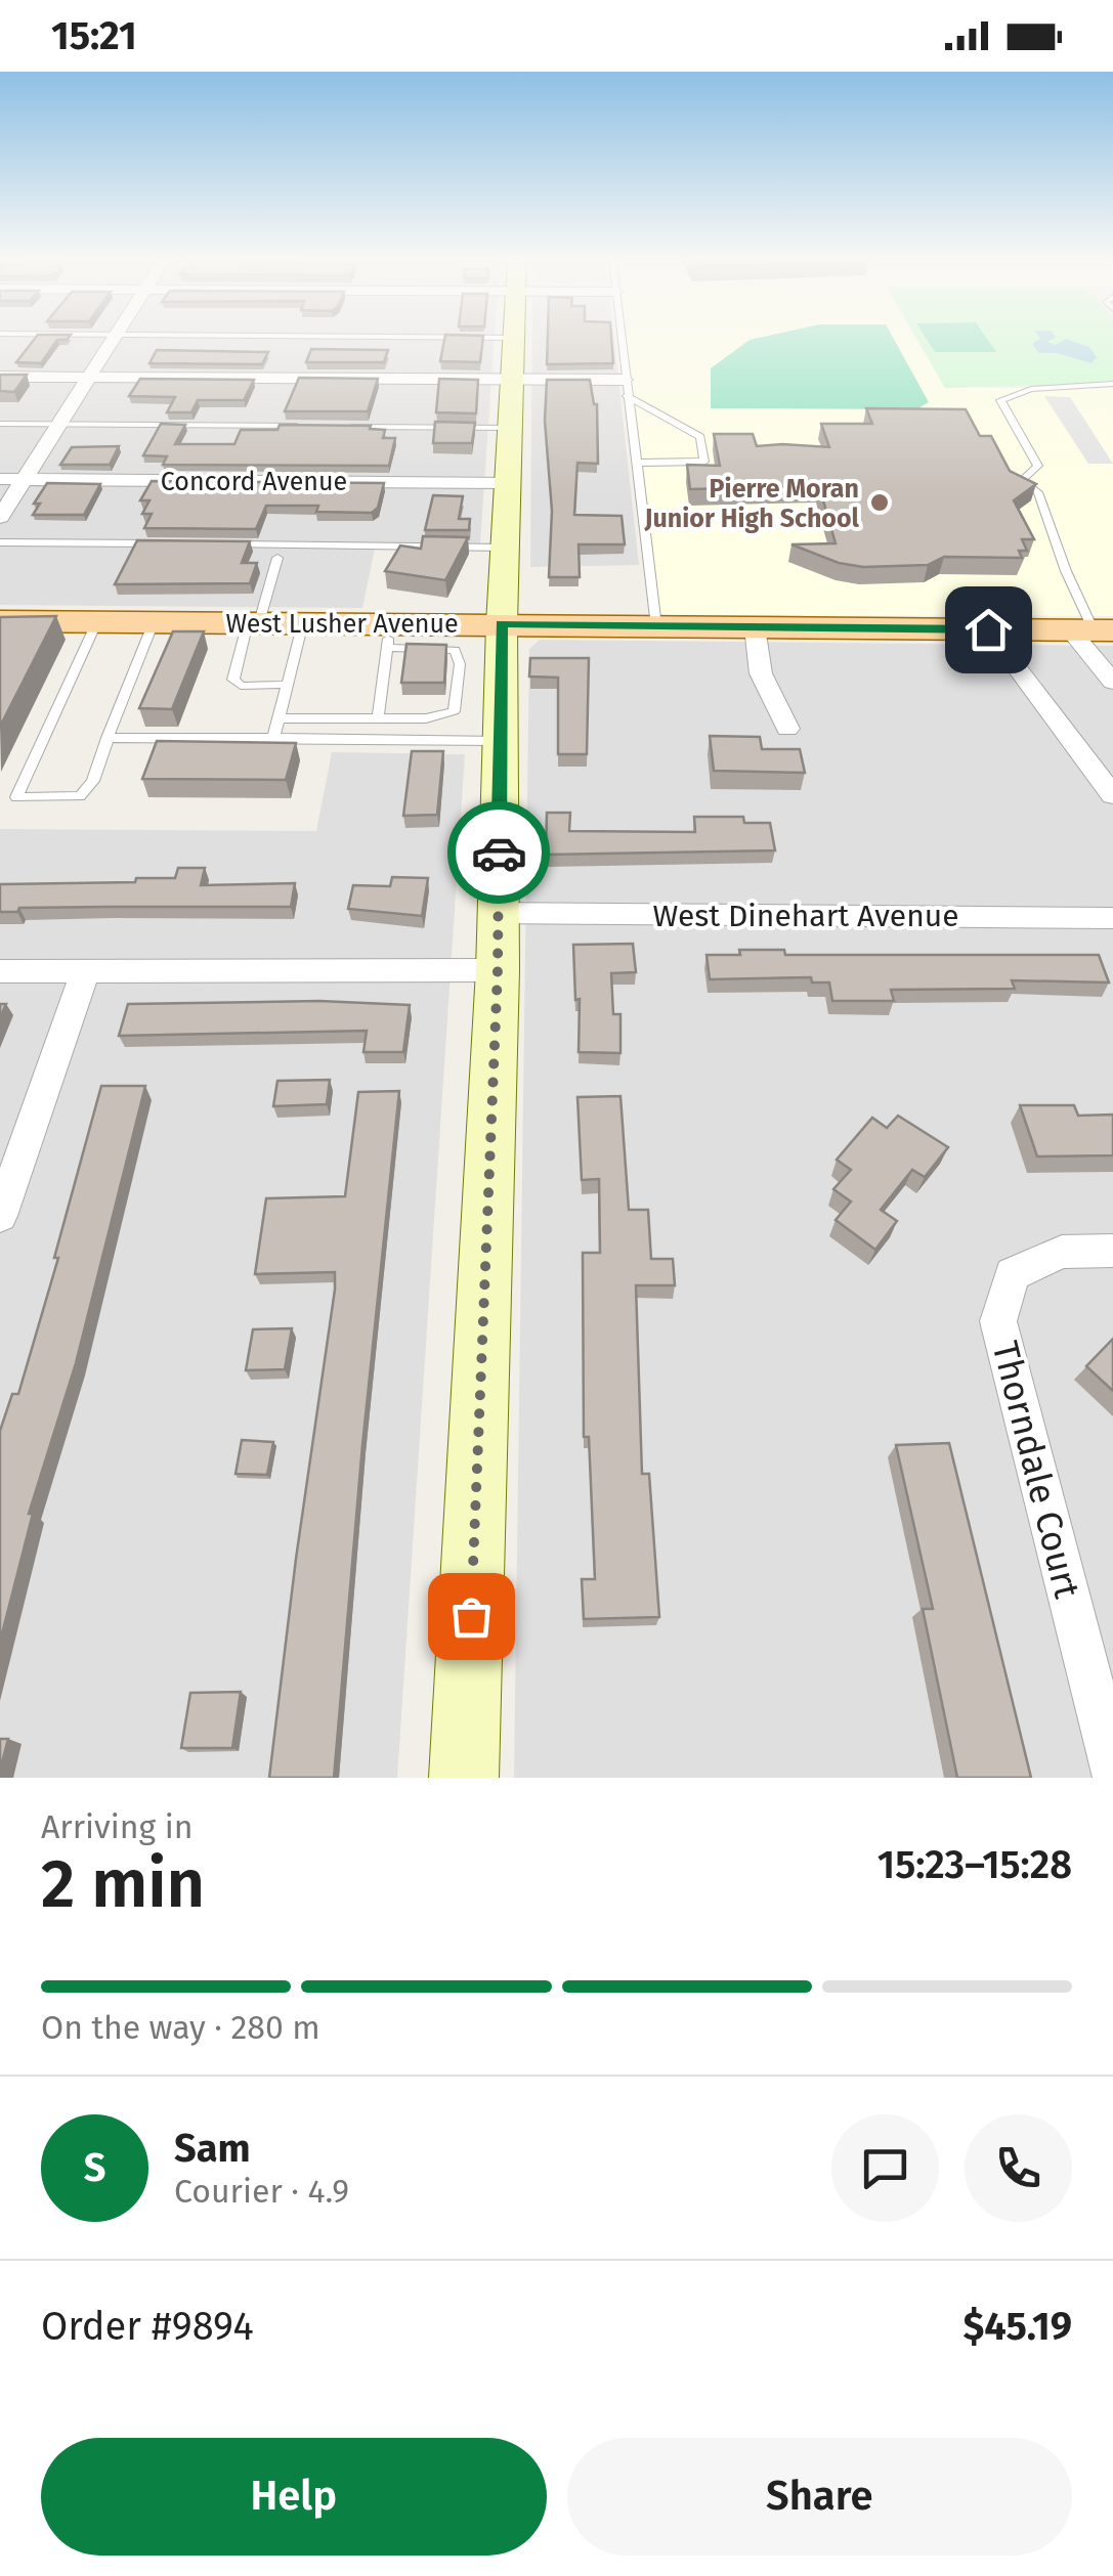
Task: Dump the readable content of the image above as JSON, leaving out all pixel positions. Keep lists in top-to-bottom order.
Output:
{
  "streets": {
    "main road": ["West Lusher Avenue"],
    "street": ["Concord Avenue", "West Dinehart Avenue", "Thorndale Court"]
  },
  "places": ["Pierre Moran Junior High School"],
  "page": {
    "status": "15:21",
    "heading": ["2 min", "Arriving in", "15:23–15:28"],
    "panel": [
      "Sam",
      "Courier · 4.9",
      "Order #9894",
      "$45.19"
    ],
    "bar": "On the way · 280 m",
    "round": "S",
    "buttons": ["Help", "Share"]
  }
}
